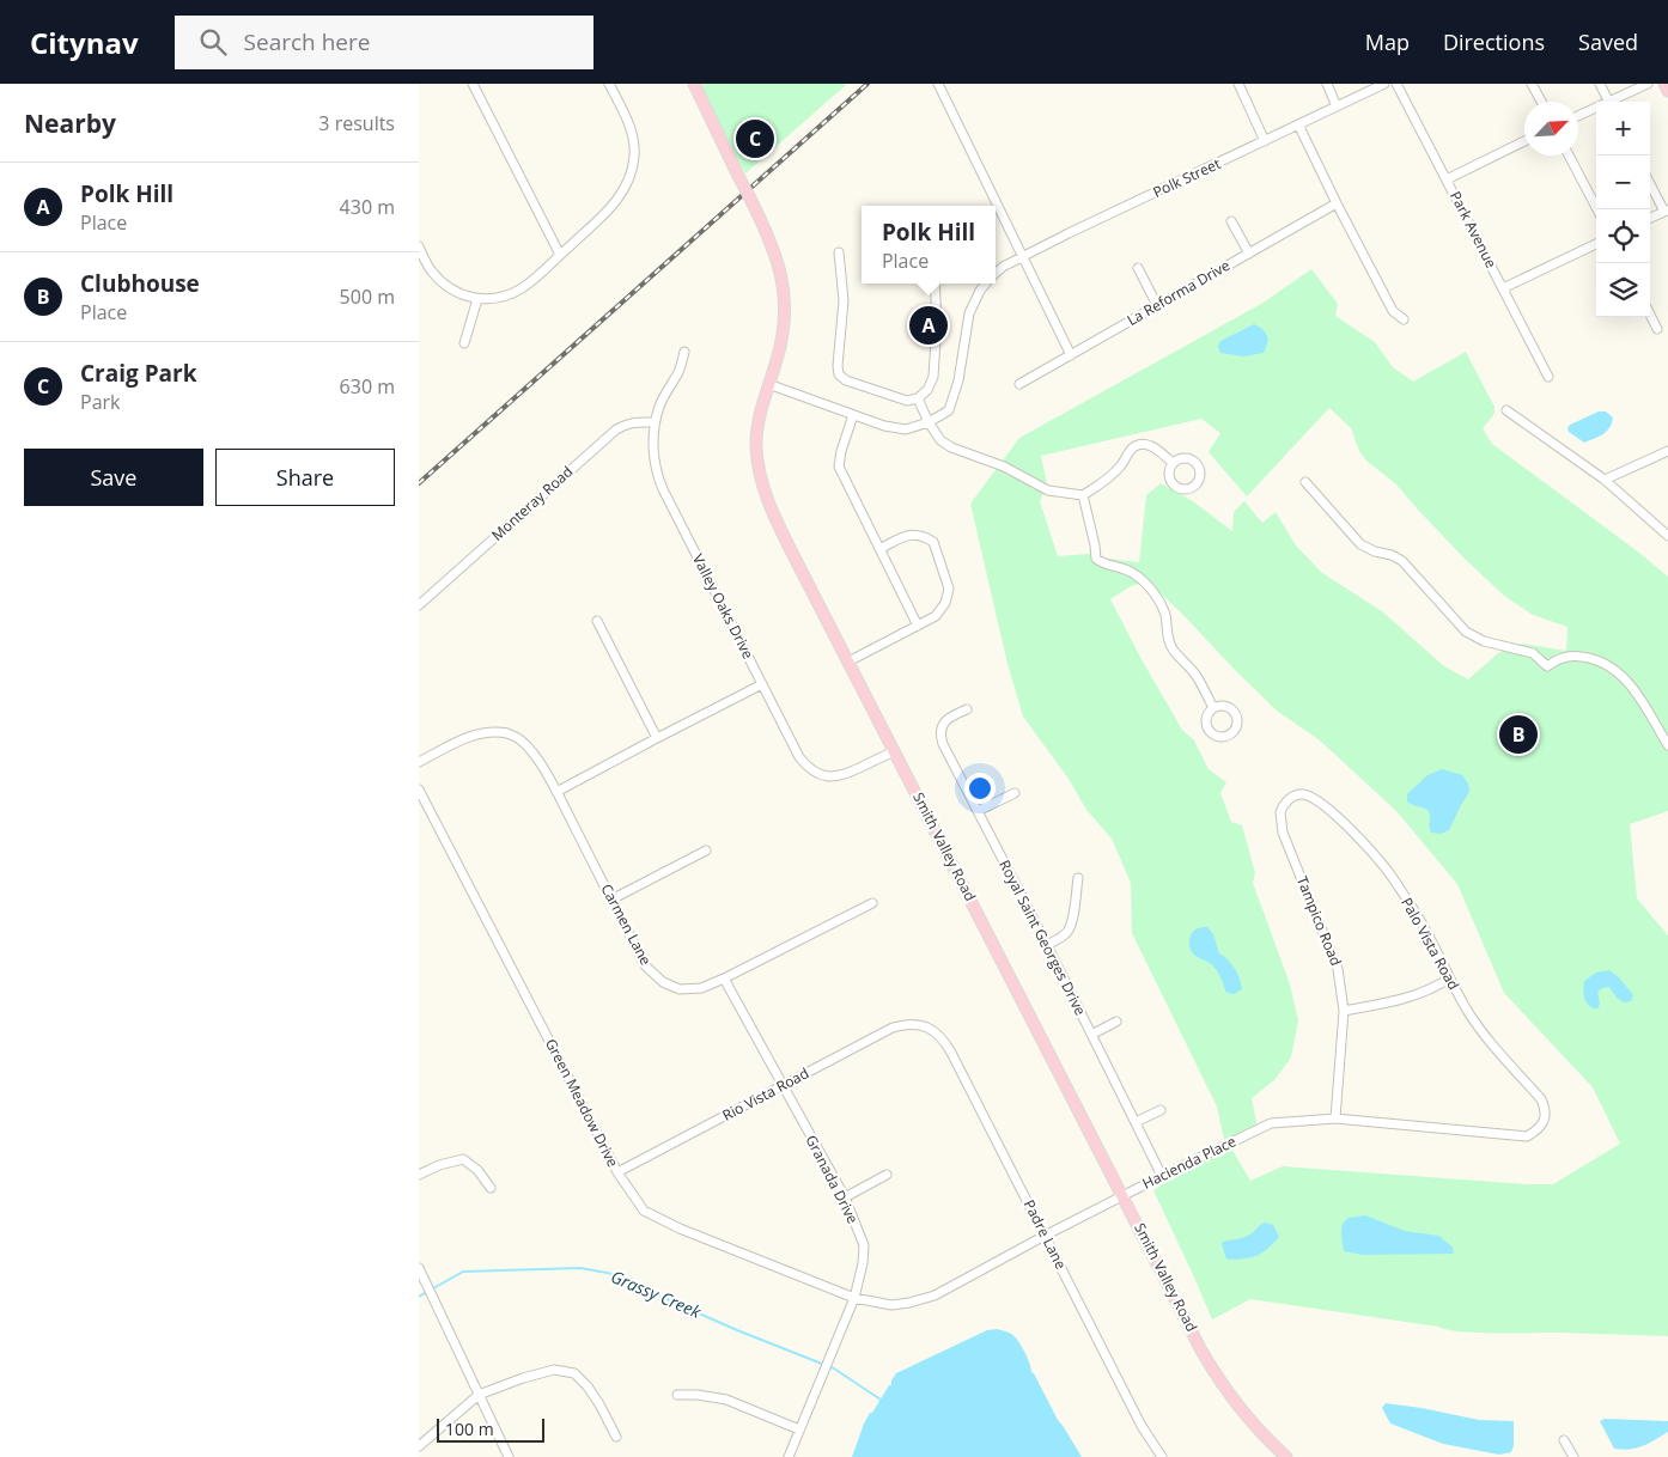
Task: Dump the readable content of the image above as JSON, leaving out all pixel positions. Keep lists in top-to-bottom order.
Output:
{
  "streets": {
    "main road": ["Smith Valley Road"],
    "street": [
      "Polk Street",
      "Park Avenue",
      "La Reforma Drive",
      "Monteray Road",
      "Valley Oaks Drive",
      "Tampico Road",
      "Carmen Lane",
      "Royal Saint Georges Drive",
      "Palo Vista Road",
      "Rio Vista Road",
      "Green Meadow Drive",
      "Hacienda Place",
      "Granada Drive",
      "Padre Lane"
    ]
  },
  "crossings": [
    ["Polk Street", "Smith Valley Road"],
    ["Monteray Road", "Valley Oaks Drive"],
    ["Valley Oaks Drive", "Smith Valley Road"],
    ["Smith Valley Road", "Hacienda Place"],
    ["Tampico Road", "Palo Vista Road"],
    ["Tampico Road", "Hacienda Place"],
    ["Carmen Lane", "Granada Drive"],
    ["Royal Saint Georges Drive", "Hacienda Place"],
    ["Palo Vista Road", "Hacienda Place"],
    ["Rio Vista Road", "Green Meadow Drive"],
    ["Rio Vista Road", "Granada Drive"],
    ["Rio Vista Road", "Padre Lane"],
    ["Green Meadow Drive", "Hacienda Place"],
    ["Green Meadow Drive", "Granada Drive"],
    ["Hacienda Place", "Granada Drive"],
    ["Hacienda Place", "Padre Lane"]
  ],
  "water": ["Grassy Creek"],
  "scale_bar": "100 m",
  "north": "top right",
  "page": {
    "header": "Citynav",
    "search": "Search here",
    "nav": ["Map", "Directions", "Saved"],
    "heading": ["Nearby", "3 results"],
    "map_buttons": ["+", "−"],
    "pins": ["C", "A", "B"],
    "list": [
      {
        "mark": "A",
        "name": "Polk Hill",
        "note": "Place",
        "value": "430 m"
      },
      {
        "mark": "B",
        "name": "Clubhouse",
        "note": "Place",
        "value": "500 m"
      },
      {
        "mark": "C",
        "name": "Craig Park",
        "note": "Park",
        "value": "630 m"
      }
    ],
    "popup": ["Polk Hill", "Place"],
    "buttons": ["Save", "Share"],
    "scale": "100 m"
  }
}
